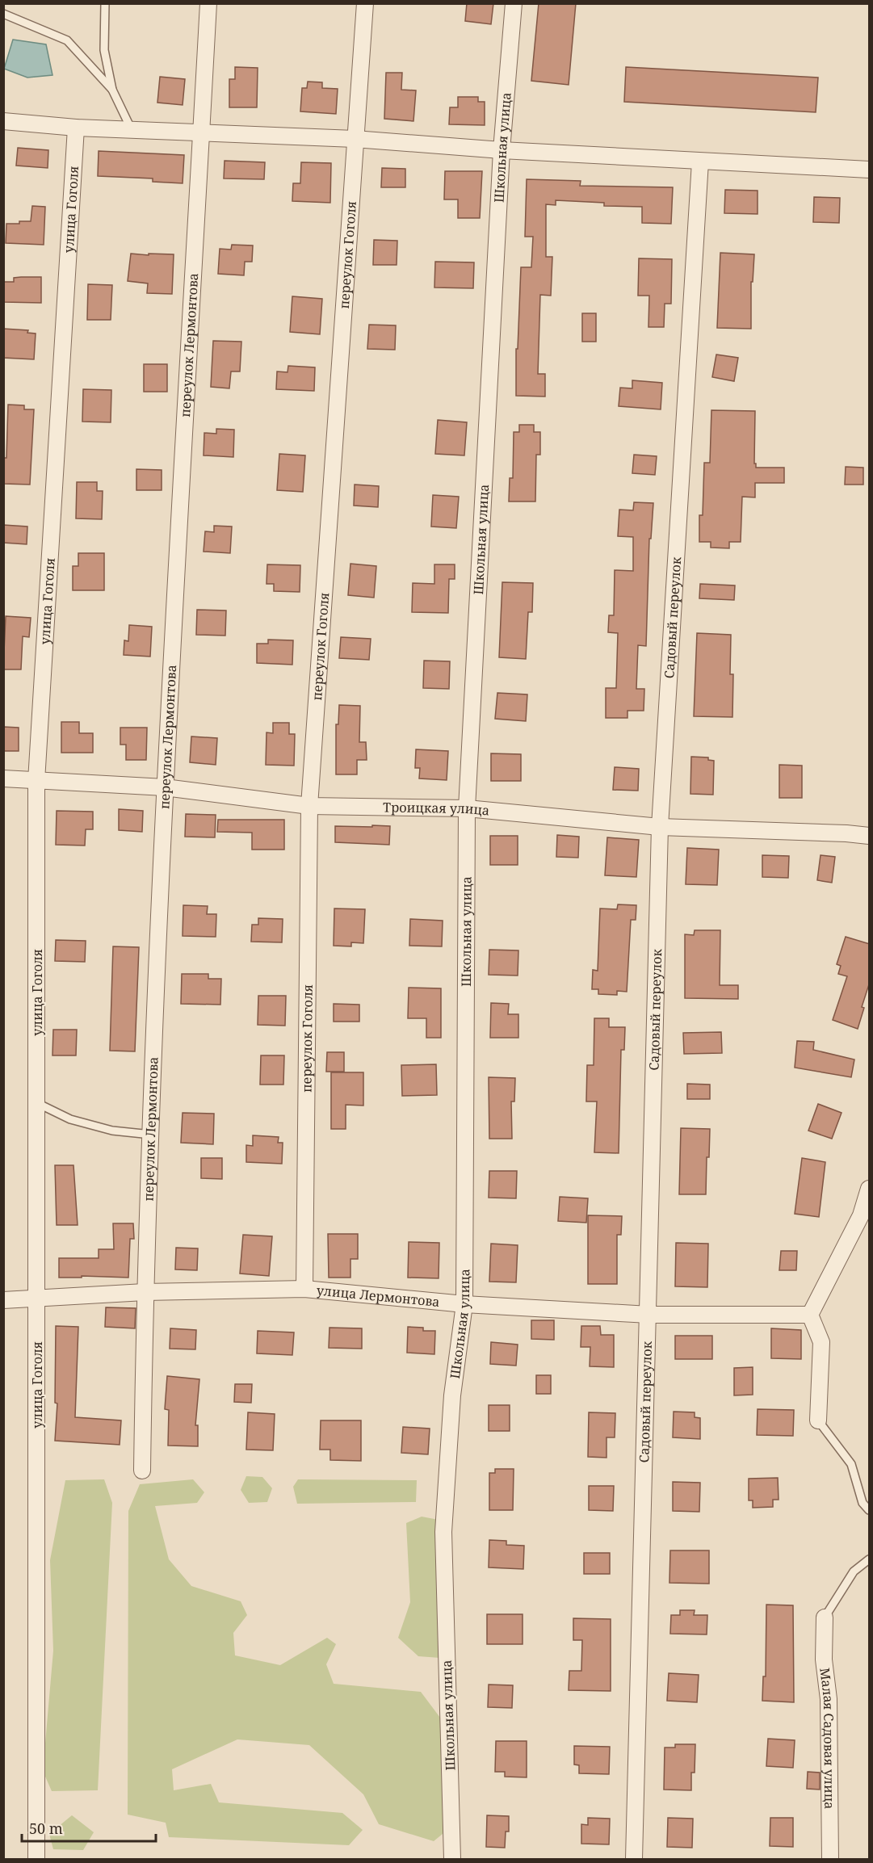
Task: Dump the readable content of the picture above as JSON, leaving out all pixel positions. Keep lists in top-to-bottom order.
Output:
{
  "streets": {
    "street": [
      "Школьная улица",
      "улица Гоголя",
      "переулок Гоголя",
      "переулок Лермонтова",
      "Садовый переулок",
      "Троицкая улица",
      "улица Лермонтова",
      "Малая Садовая улица"
    ]
  },
  "crossings": [
    ["Школьная улица", "Троицкая улица"],
    ["Школьная улица", "улица Лермонтова"],
    ["улица Гоголя", "Троицкая улица"],
    ["улица Гоголя", "улица Лермонтова"],
    ["переулок Гоголя", "Троицкая улица"],
    ["переулок Гоголя", "улица Лермонтова"],
    ["переулок Лермонтова", "Троицкая улица"],
    ["переулок Лермонтова", "улица Лермонтова"],
    ["Садовый переулок", "Троицкая улица"],
    ["Садовый переулок", "улица Лермонтова"]
  ],
  "scale_bar": "50 m"
}
